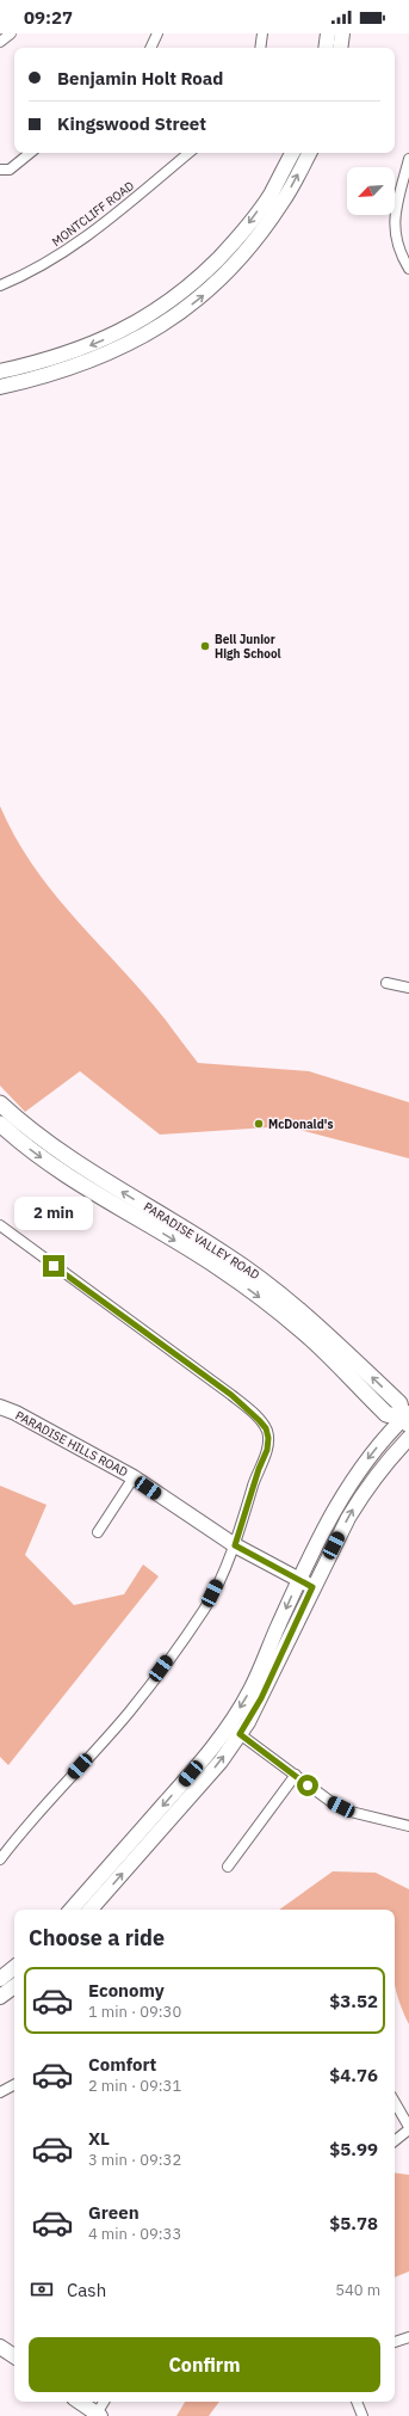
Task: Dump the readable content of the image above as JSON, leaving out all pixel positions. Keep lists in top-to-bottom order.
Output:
{
  "streets": {
    "main road": ["PARADISE VALLEY ROAD", "PARADISE HILLS ROAD"],
    "street": ["MONTCLIFF ROAD"]
  },
  "places": ["Bell Junior High School", "McDonald's"],
  "north": "bottom left",
  "page": {
    "status": "09:27",
    "banner": ["Benjamin Holt Road", "Kingswood Street"],
    "bubble": "2 min",
    "heading": "Choose a ride",
    "list": [
      {
        "name": "Economy",
        "note": "1 min · 09:30",
        "value": "$3.52"
      },
      {
        "name": "Comfort",
        "note": "2 min · 09:31",
        "value": "$4.76"
      },
      {
        "name": "XL",
        "note": "3 min · 09:32",
        "value": "$5.99"
      },
      {
        "name": "Green",
        "note": "4 min · 09:33",
        "value": "$5.78"
      }
    ],
    "pay": ["Cash", "540 m"],
    "buttons": "Confirm"
  }
}
